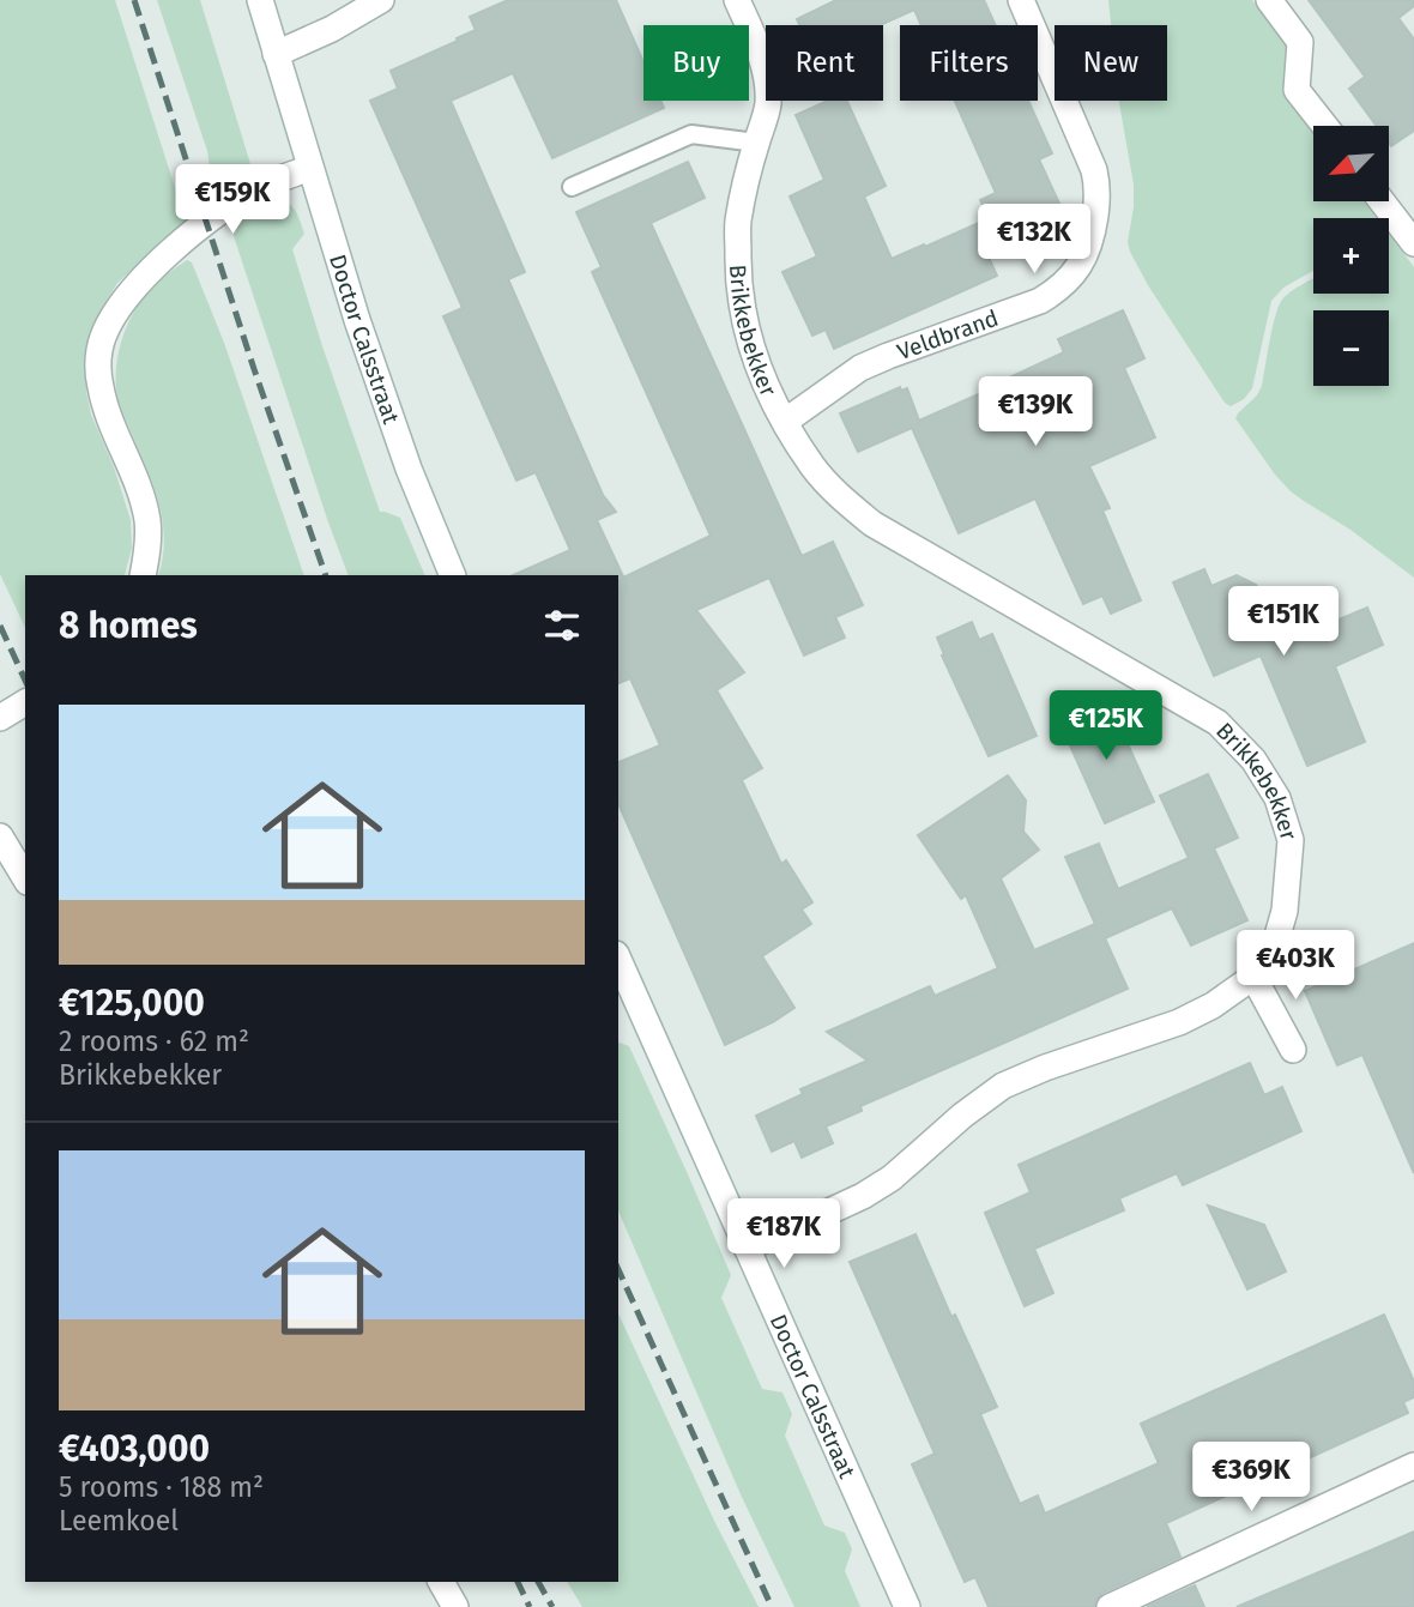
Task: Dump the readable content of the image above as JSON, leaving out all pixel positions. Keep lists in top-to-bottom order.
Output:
{
  "streets": {
    "street": ["Brikkebekker", "Veldbrand", "Doctor Calsstraat"]
  },
  "crossings": [
    ["Brikkebekker", "Veldbrand"],
    ["Brikkebekker", "Doctor Calsstraat"]
  ],
  "north": "bottom left",
  "page": {
    "chip": [
      "Buy",
      "Rent",
      "Filters",
      "New"
    ],
    "map_buttons": ["+", "−"],
    "price": [
      "€159K",
      "€132K",
      "€139K",
      "€151K",
      "€125K",
      "€403K",
      "€187K",
      "€369K"
    ],
    "heading": "8 homes",
    "list": [
      {
        "name": "€125,000",
        "note": "2 rooms · 62 m² · Brikkebekker"
      },
      {
        "name": "€403,000",
        "note": "5 rooms · 188 m² · Leemkoel"
      }
    ]
  }
}
